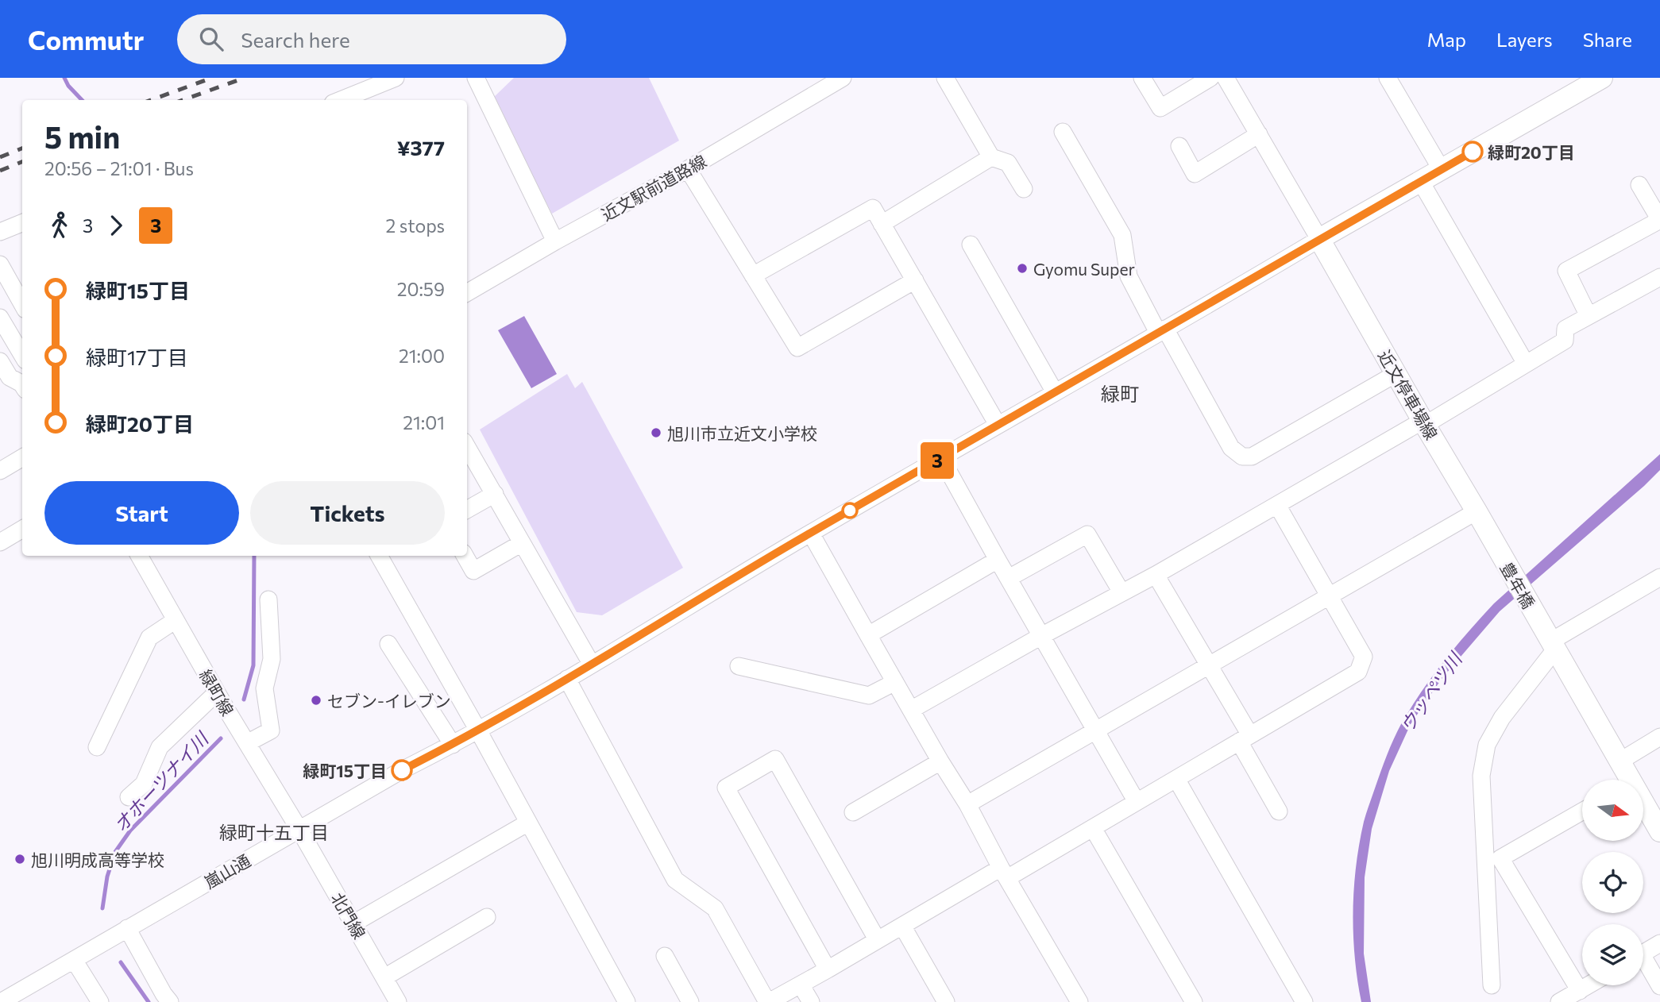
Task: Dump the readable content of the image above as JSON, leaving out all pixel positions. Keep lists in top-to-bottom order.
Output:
{
  "streets": {
    "main road": ["近文停車場線", "豊年橋"],
    "street": [
      "近文駅前道路線",
      "緑町線",
      "嵐山通",
      "北門線"
    ]
  },
  "crossings": [
    ["近文停車場線", "豊年橋"],
    ["近文停車場線", "嵐山通"],
    ["緑町線", "嵐山通"],
    ["緑町線", "北門線"],
    ["嵐山通", "北門線"]
  ],
  "districts": ["緑町", "緑町十五丁目"],
  "water": ["ウッペツ川", "オホーツナイ川"],
  "places": [
    "緑町20丁目",
    "Gyomu Super",
    "旭川市立近文小学校",
    "セブン-イレブン",
    "緑町15丁目",
    "旭川明成高等学校"
  ],
  "lines": ["bus line 3"],
  "north": "right",
  "page": {
    "header": "Commutr",
    "search": "Search here",
    "nav": ["Map", "Layers", "Share"],
    "on_map": "3",
    "heading": ["5 min", "20:56 – 21:01 · Bus", "¥377"],
    "legs": ["3", "3", "2 stops"],
    "list": [
      {
        "name": "緑町15丁目",
        "value": "20:59"
      },
      {
        "name": "緑町17丁目",
        "value": "21:00"
      },
      {
        "name": "緑町20丁目",
        "value": "21:01"
      }
    ],
    "buttons": ["Start", "Tickets"]
  }
}
